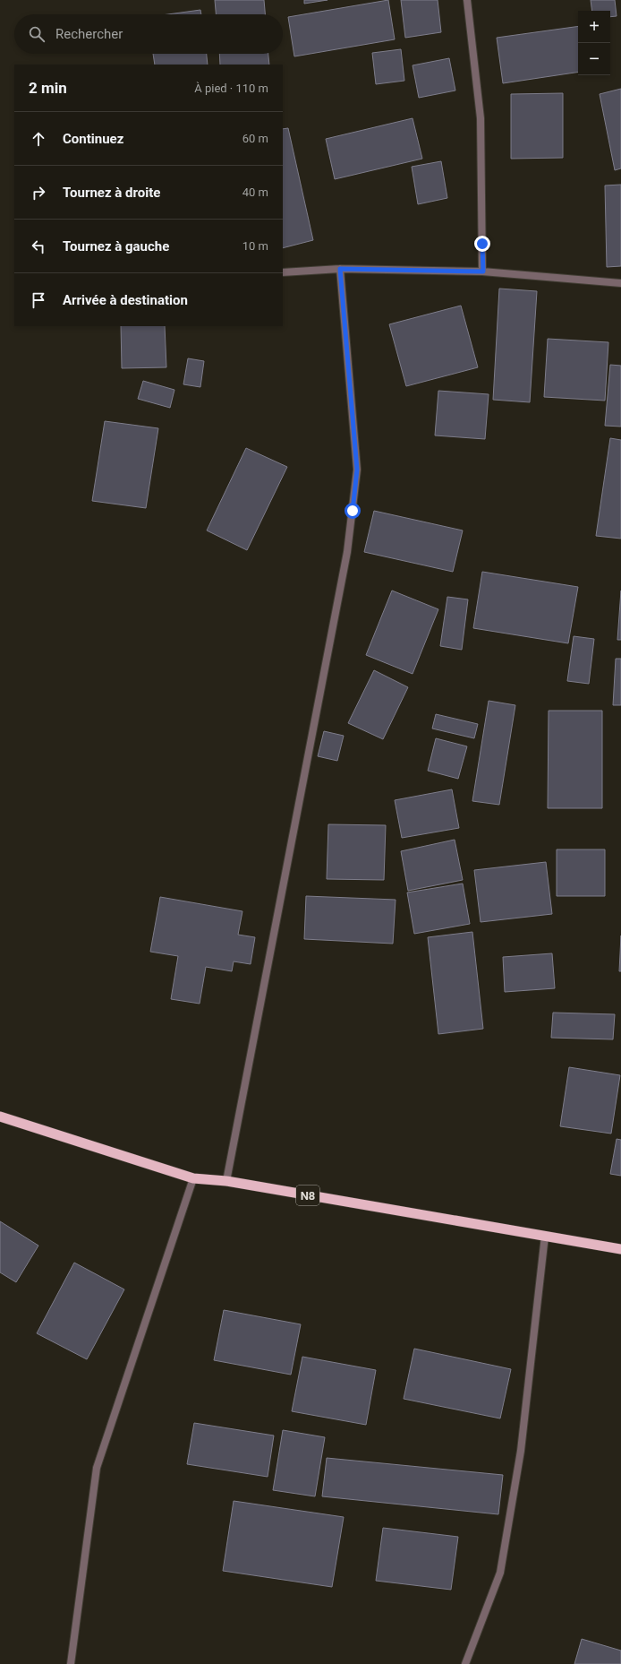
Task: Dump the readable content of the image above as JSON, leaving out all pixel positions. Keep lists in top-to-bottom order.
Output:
{
  "streets": {
    "highway": ["N8"]
  },
  "page": {
    "map_buttons": ["+", "−"],
    "search": "Rechercher",
    "heading": ["2 min", "À pied · 110 m"],
    "list": [
      ["Continuez", "60 m"],
      ["Tournez à droite", "40 m"],
      ["Tournez à gauche", "10 m"],
      "Arrivée à destination"
    ]
  }
}
